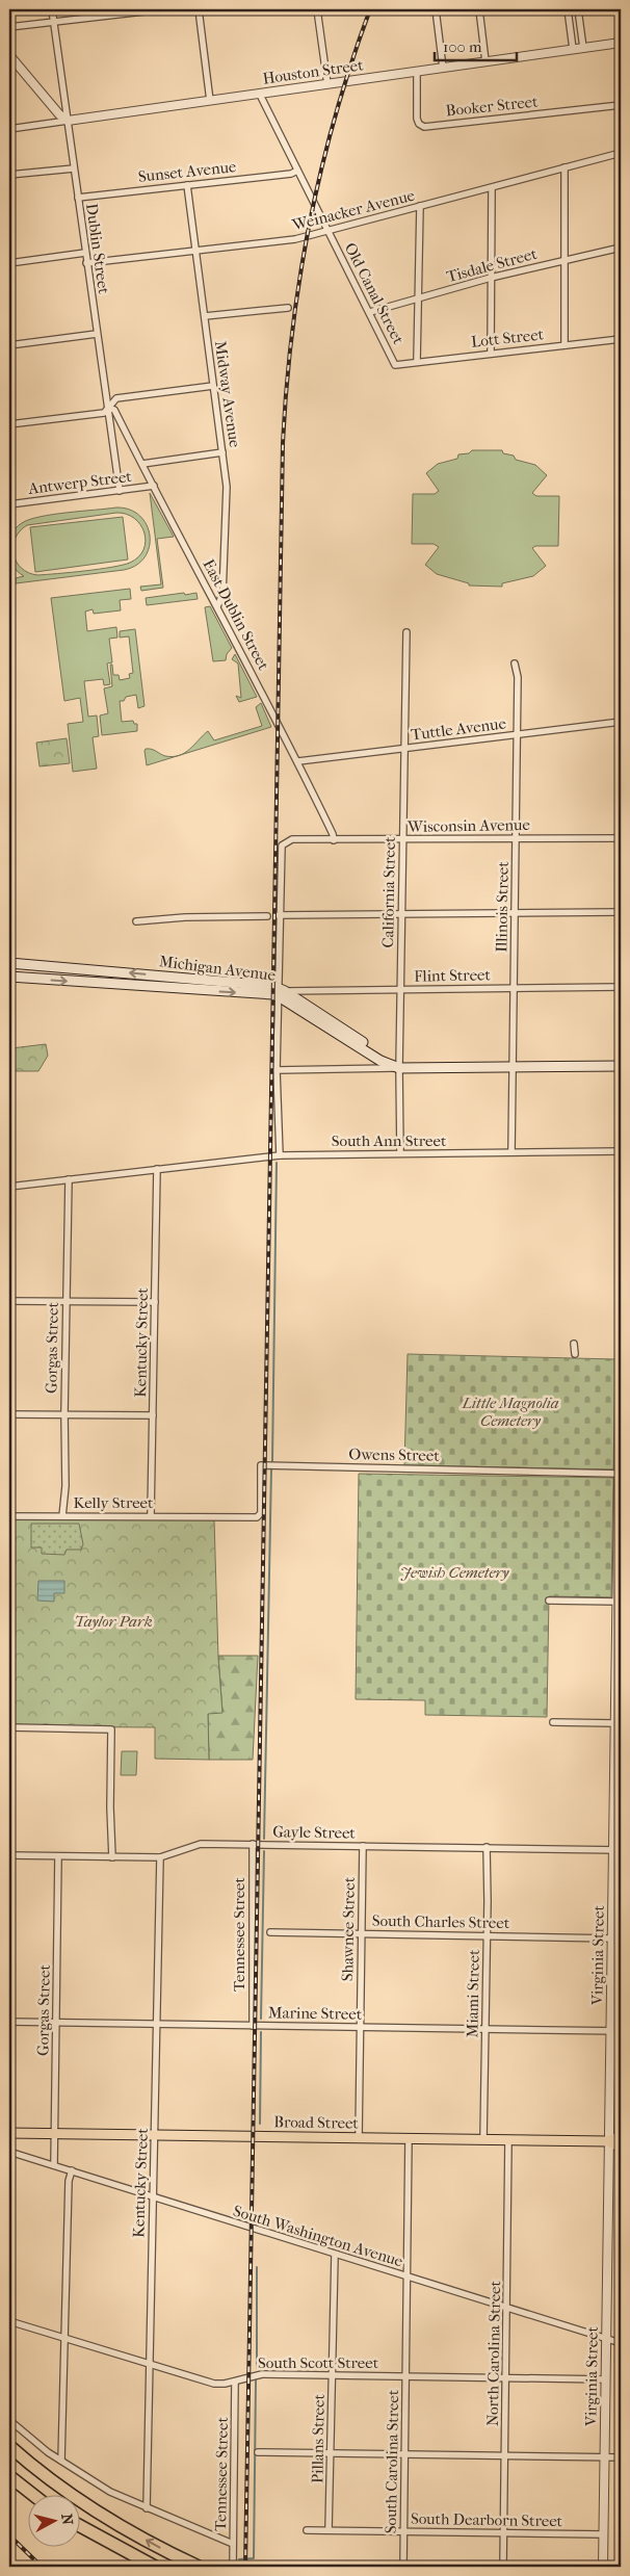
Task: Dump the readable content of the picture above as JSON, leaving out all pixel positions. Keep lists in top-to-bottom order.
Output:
{
  "streets": {
    "main road": ["Michigan Avenue", "Broad Street"],
    "street": [
      "Houston Street",
      "Booker Street",
      "Sunset Avenue",
      "Weinacker Avenue",
      "Dublin Street",
      "Tisdale Street",
      "Old Canal Street",
      "Lott Street",
      "Midway Avenue",
      "Antwerp Street",
      "East Dublin Street",
      "Tuttle Avenue",
      "Wisconsin Avenue",
      "California Street",
      "Illinois Street",
      "Flint Street",
      "South Ann Street",
      "Kentucky Street",
      "Gorgas Street",
      "Owens Street",
      "Kelly Street",
      "Gayle Street",
      "South Charles Street",
      "Shawnee Street",
      "Tennessee Street",
      "Virginia Street",
      "Miami Street",
      "Marine Street",
      "South Washington Avenue",
      "North Carolina Street",
      "South Scott Street",
      "Pillans Street",
      "South Carolina Street",
      "South Dearborn Street"
    ]
  },
  "crossings": [
    ["Houston Street", "Booker Street"],
    ["Houston Street", "Dublin Street"],
    ["Houston Street", "Old Canal Street"],
    ["Sunset Avenue", "Dublin Street"],
    ["Sunset Avenue", "Old Canal Street"],
    ["Sunset Avenue", "Midway Avenue"],
    ["Weinacker Avenue", "Dublin Street"],
    ["Weinacker Avenue", "Old Canal Street"],
    ["Weinacker Avenue", "Midway Avenue"],
    ["Dublin Street", "Antwerp Street"],
    ["Dublin Street", "East Dublin Street"],
    ["Tisdale Street", "Old Canal Street"],
    ["Old Canal Street", "Lott Street"],
    ["Midway Avenue", "Antwerp Street"],
    ["Midway Avenue", "East Dublin Street"],
    ["Antwerp Street", "East Dublin Street"],
    ["East Dublin Street", "Tuttle Avenue"],
    ["East Dublin Street", "Wisconsin Avenue"],
    ["Tuttle Avenue", "California Street"],
    ["Tuttle Avenue", "Illinois Street"],
    ["Wisconsin Avenue", "California Street"],
    ["Wisconsin Avenue", "Illinois Street"],
    ["California Street", "Michigan Avenue"],
    ["California Street", "Flint Street"],
    ["California Street", "South Ann Street"],
    ["Illinois Street", "Michigan Avenue"],
    ["Illinois Street", "Flint Street"],
    ["Illinois Street", "South Ann Street"],
    ["Michigan Avenue", "Flint Street"],
    ["South Ann Street", "Kentucky Street"],
    ["South Ann Street", "Gorgas Street"],
    ["Kentucky Street", "Kelly Street"],
    ["Kentucky Street", "Gayle Street"],
    ["Kentucky Street", "Marine Street"],
    ["Kentucky Street", "Broad Street"],
    ["Kentucky Street", "South Washington Avenue"],
    ["Kentucky Street", "South Scott Street"],
    ["Gorgas Street", "Kelly Street"],
    ["Gorgas Street", "Gayle Street"],
    ["Gorgas Street", "Marine Street"],
    ["Gorgas Street", "Broad Street"],
    ["Gorgas Street", "South Washington Avenue"],
    ["Owens Street", "Kelly Street"],
    ["Owens Street", "Virginia Street"],
    ["Gayle Street", "Shawnee Street"],
    ["Gayle Street", "Tennessee Street"],
    ["Gayle Street", "Virginia Street"],
    ["Gayle Street", "Miami Street"],
    ["South Charles Street", "Shawnee Street"],
    ["South Charles Street", "Virginia Street"],
    ["South Charles Street", "Miami Street"],
    ["Shawnee Street", "Marine Street"],
    ["Shawnee Street", "Broad Street"],
    ["Tennessee Street", "Marine Street"],
    ["Tennessee Street", "South Scott Street"],
    ["Virginia Street", "Marine Street"],
    ["Virginia Street", "Broad Street"],
    ["Virginia Street", "South Washington Avenue"],
    ["Virginia Street", "South Scott Street"],
    ["Virginia Street", "South Dearborn Street"],
    ["Miami Street", "Marine Street"],
    ["Miami Street", "Broad Street"],
    ["Broad Street", "North Carolina Street"],
    ["Broad Street", "South Carolina Street"],
    ["South Washington Avenue", "North Carolina Street"],
    ["South Washington Avenue", "Pillans Street"],
    ["South Washington Avenue", "South Carolina Street"],
    ["North Carolina Street", "South Scott Street"],
    ["North Carolina Street", "South Dearborn Street"],
    ["South Scott Street", "Pillans Street"],
    ["South Scott Street", "South Carolina Street"],
    ["Pillans Street", "South Dearborn Street"],
    ["South Carolina Street", "South Dearborn Street"]
  ],
  "parks": ["Little Magnolia Cemetery", "Jewish Cemetery", "Taylor Park"],
  "scale_bar": "100 m",
  "north": "right"
}
